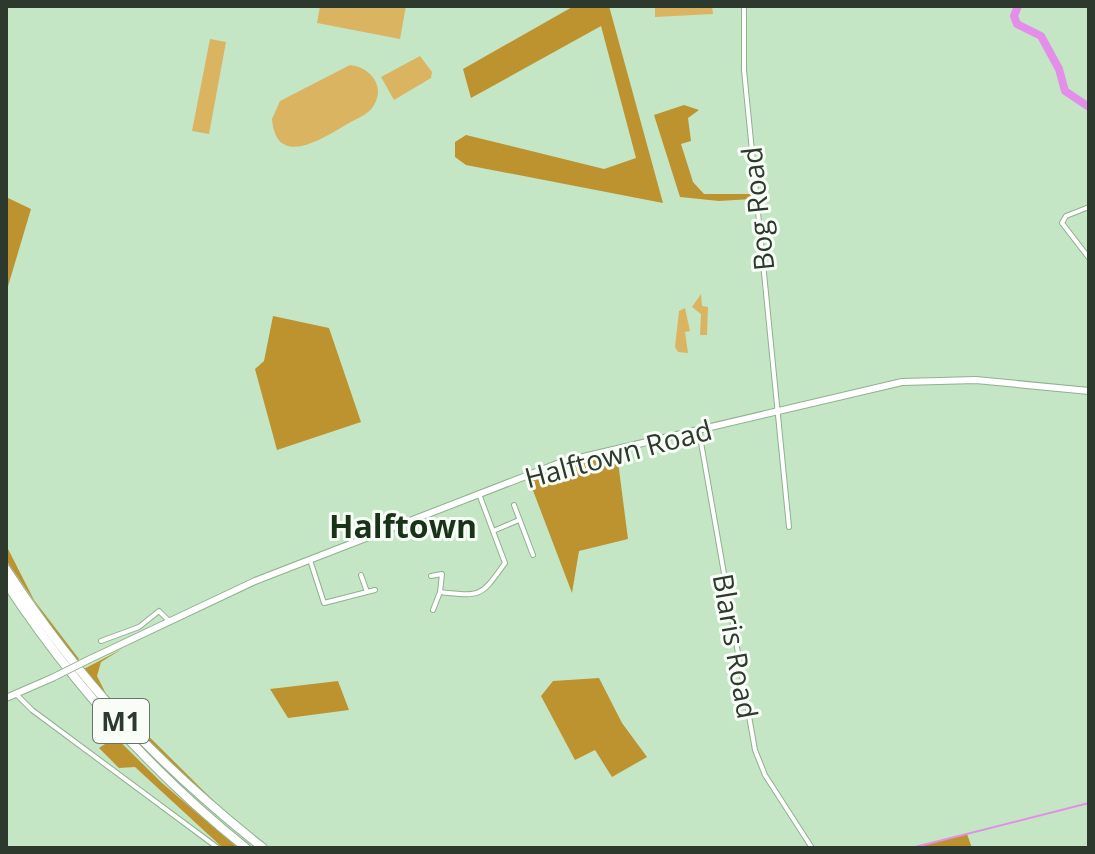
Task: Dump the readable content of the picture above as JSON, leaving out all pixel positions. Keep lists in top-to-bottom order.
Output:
{
  "streets": {
    "highway": ["M1"],
    "street": ["Bog Road", "Halftown Road", "Blaris Road"]
  },
  "crossings": [
    ["Bog Road", "Halftown Road"],
    ["Halftown Road", "Blaris Road"]
  ],
  "districts": ["Halftown"]
}
